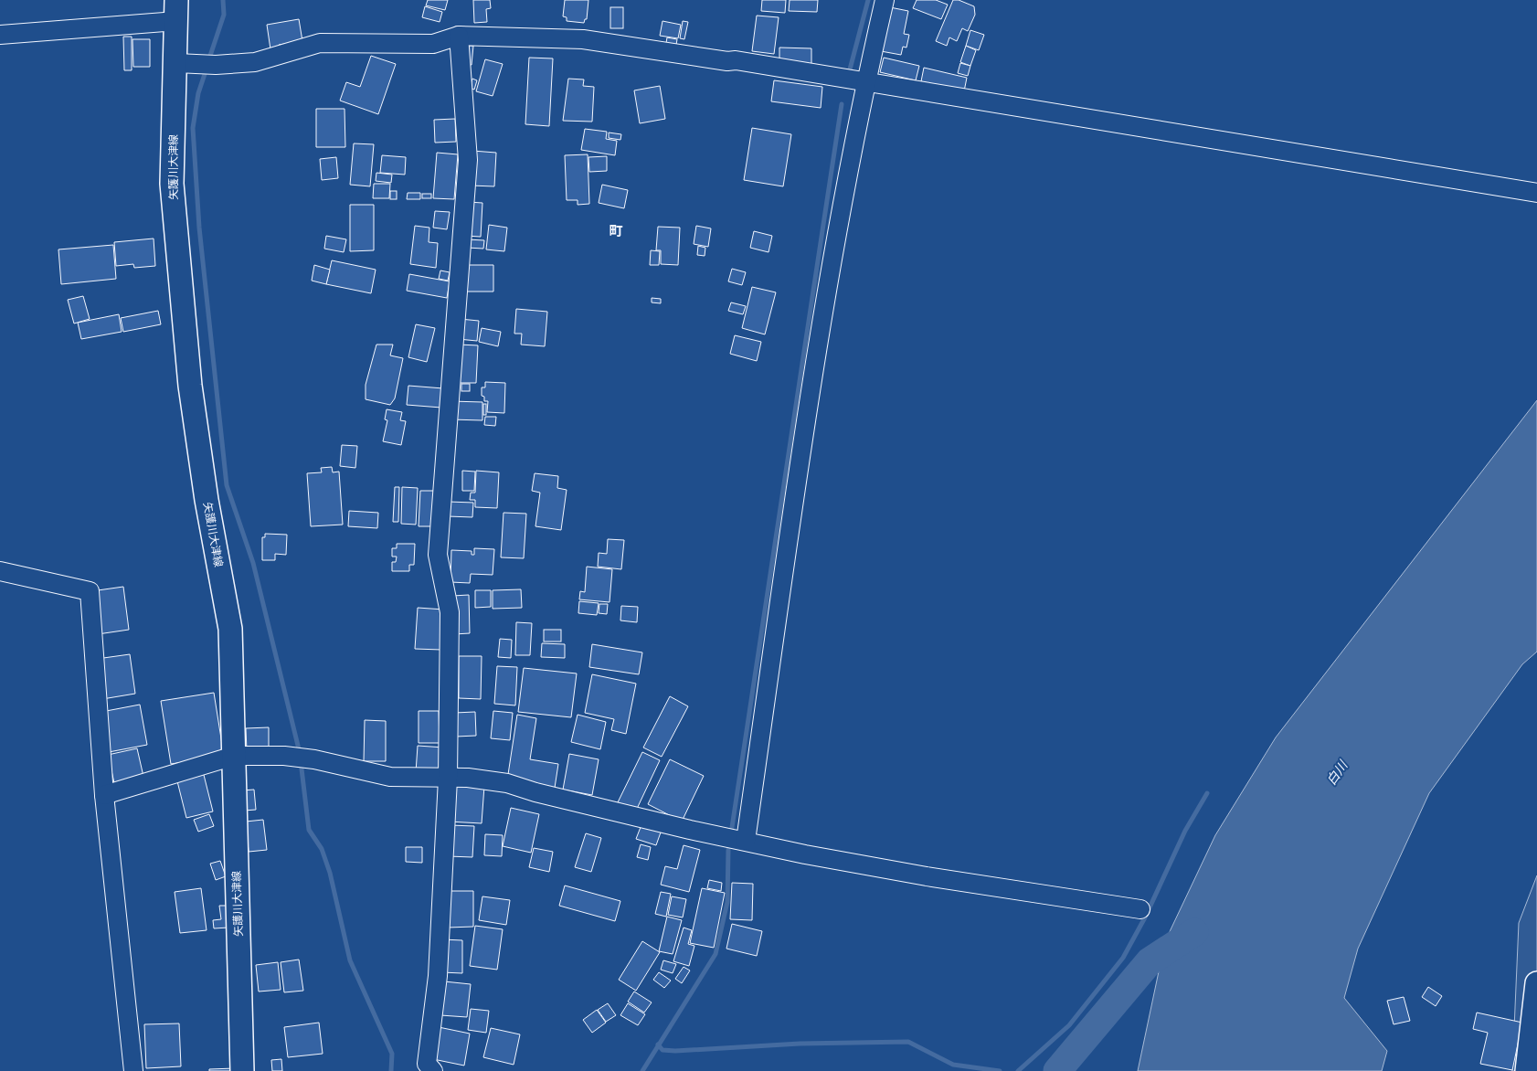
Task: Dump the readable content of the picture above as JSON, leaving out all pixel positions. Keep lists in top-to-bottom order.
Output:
{
  "streets": {
    "main road": ["矢護川大津線"]
  },
  "districts": ["町"],
  "water": ["白川"]
}
